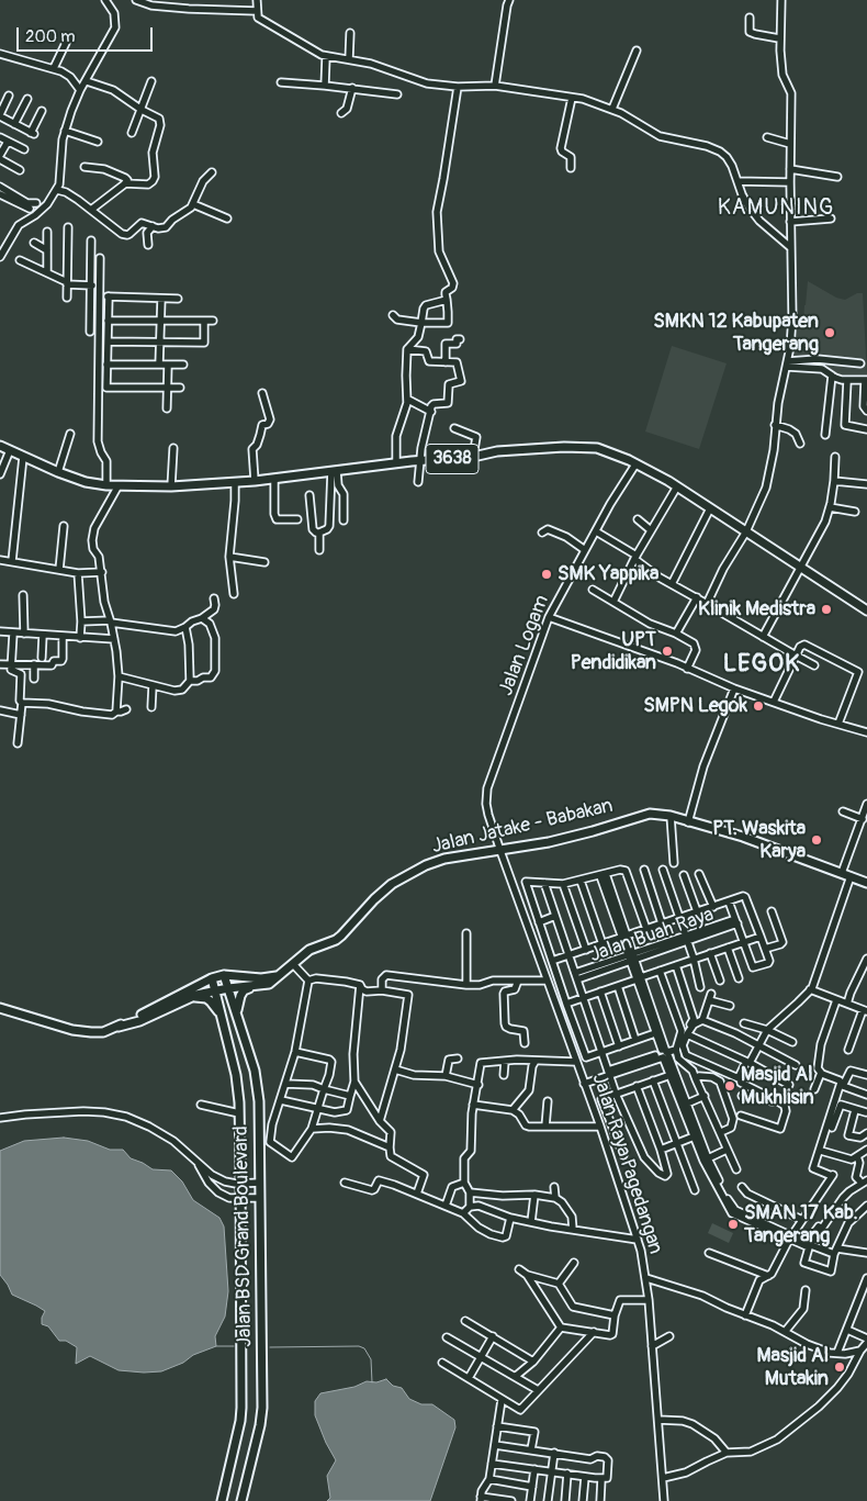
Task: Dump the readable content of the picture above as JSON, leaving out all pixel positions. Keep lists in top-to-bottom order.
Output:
{
  "streets": {
    "main road": ["3638", "Jalan Jatake - Babakan", "Jalan BSD Grand Boulevard"],
    "street": ["Jalan Logam", "Jalan Buah Raya", "Jalan Raya Pagedangan"]
  },
  "crossings": [
    ["3638", "Jalan Logam"],
    ["Jalan Logam", "Jalan Jatake - Babakan"],
    ["Jalan Logam", "Jalan Raya Pagedangan"],
    ["Jalan Jatake - Babakan", "Jalan Raya Pagedangan"]
  ],
  "districts": ["KAMUNING", "LEGOK"],
  "places": [
    "SMKN 12 Kabupaten Tangerang",
    "SMK Yappika",
    "Klinik Medistra",
    "UPT Pendidikan",
    "SMPN Legok",
    "PT. Waskita Karya",
    "Masjid Al Mukhlisin",
    "SMAN 17 Kab. Tangerang",
    "Masjid Al Mutakin"
  ],
  "scale_bar": "200 m"
}
